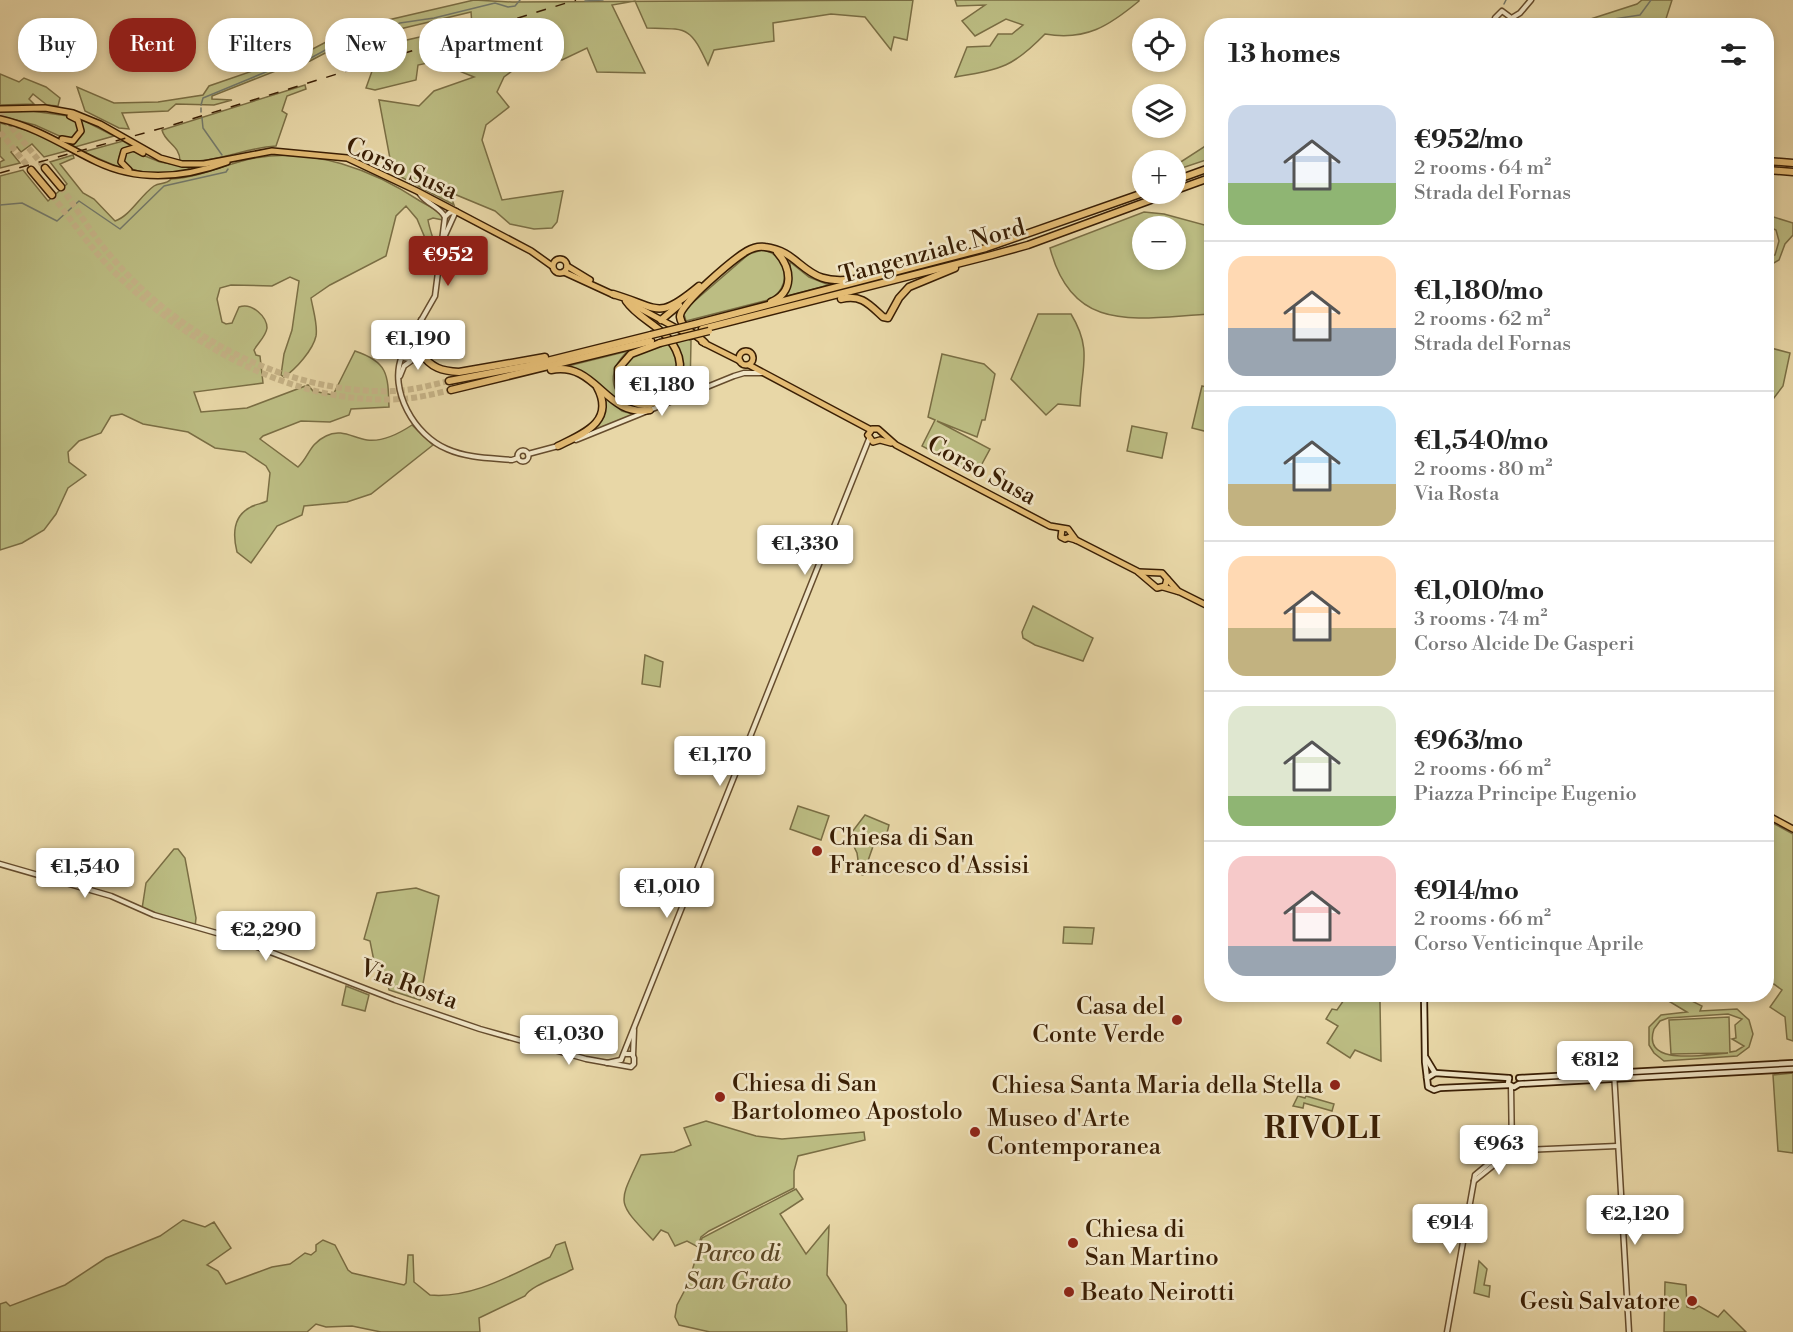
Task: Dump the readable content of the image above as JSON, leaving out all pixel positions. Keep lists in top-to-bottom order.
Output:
{
  "streets": {
    "highway": ["Tangenziale Nord"],
    "main road": ["Corso Susa"],
    "street": ["Via Rosta"]
  },
  "districts": ["RIVOLI"],
  "parks": ["Parco di San Grato"],
  "places": [
    "Chiesa di San Francesco d'Assisi",
    "Casa del Conte Verde",
    "Chiesa Santa Maria della Stella",
    "Chiesa di San Bartolomeo Apostolo",
    "Museo d'Arte Contemporanea",
    "Chiesa di San Martino",
    "Beato Neirotti",
    "Gesù Salvatore"
  ],
  "page": {
    "map_buttons": ["+", "−"],
    "chip": [
      "Buy",
      "Rent",
      "Filters",
      "New",
      "Apartment"
    ],
    "heading": "13 homes",
    "list": [
      {
        "name": "€952/mo",
        "note": "2 rooms · 64 m² · Strada del Fornas"
      },
      {
        "name": "€1,180/mo",
        "note": "2 rooms · 62 m² · Strada del Fornas"
      },
      {
        "name": "€1,540/mo",
        "note": "2 rooms · 80 m² · Via Rosta"
      },
      {
        "name": "€1,010/mo",
        "note": "3 rooms · 74 m² · Corso Alcide De Gasperi"
      },
      {
        "name": "€963/mo",
        "note": "2 rooms · 66 m² · Piazza Principe Eugenio"
      },
      {
        "name": "€914/mo",
        "note": "2 rooms · 66 m² · Corso Venticinque Aprile"
      }
    ],
    "price": [
      "€952",
      "€1,190",
      "€1,180",
      "€1,330",
      "€1,170",
      "€1,540",
      "€1,010",
      "€2,290",
      "€1,030",
      "€812",
      "€963",
      "€2,120",
      "€914"
    ]
  }
}
